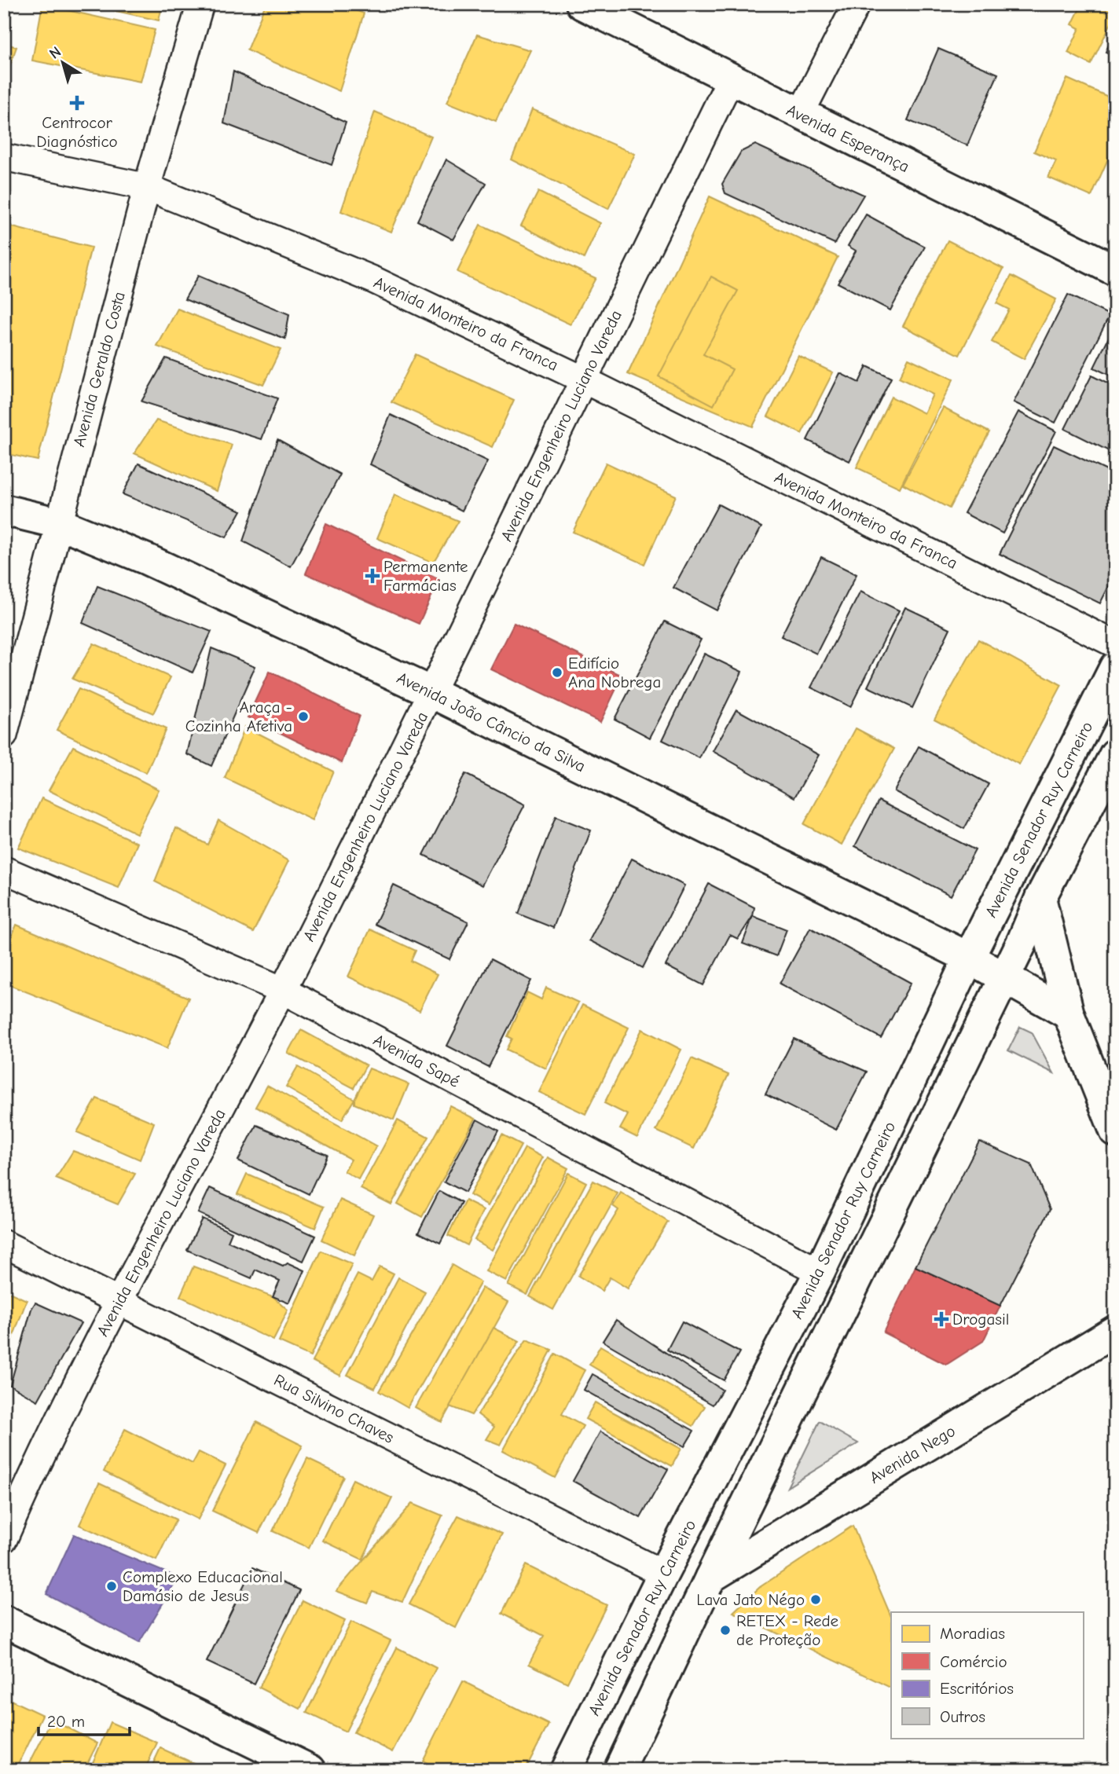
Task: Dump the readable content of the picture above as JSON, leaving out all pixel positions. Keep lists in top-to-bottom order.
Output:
{
  "streets": {
    "main road": [
      "Avenida Esperança",
      "Avenida João Câncio da Silva",
      "Avenida Senador Ruy Carneiro",
      "Avenida Nego"
    ],
    "street": [
      "Avenida Monteiro da Franca",
      "Avenida Geraldo Costa",
      "Avenida Engenheiro Luciano Vareda",
      "Avenida Sapé",
      "Rua Silvino Chaves"
    ]
  },
  "crossings": [
    ["Avenida Esperança", "Avenida Engenheiro Luciano Vareda"],
    ["Avenida Monteiro da Franca", "Avenida Geraldo Costa"],
    ["Avenida Monteiro da Franca", "Avenida Engenheiro Luciano Vareda"],
    ["Avenida Geraldo Costa", "Avenida João Câncio da Silva"],
    ["Avenida Engenheiro Luciano Vareda", "Avenida João Câncio da Silva"],
    ["Avenida Engenheiro Luciano Vareda", "Avenida Sapé"],
    ["Avenida Engenheiro Luciano Vareda", "Rua Silvino Chaves"],
    ["Avenida João Câncio da Silva", "Avenida Senador Ruy Carneiro"],
    ["Avenida Senador Ruy Carneiro", "Avenida Sapé"],
    ["Avenida Senador Ruy Carneiro", "Rua Silvino Chaves"]
  ],
  "places": {
    "health": ["Centrocor Diagnóstico", "Permanente Farmácias", "Drogasil"],
    "other": [
      "Edifício Ana Nobrega",
      "Araça - Cozinha Afetiva",
      "Complexo Educacional Damásio de Jesus",
      "Lava Jato Négo",
      "RETEX - Rede de Proteção"
    ]
  },
  "legend": [
    "Moradias",
    "Comércio",
    "Escritórios",
    "Outros"
  ],
  "scale_bar": "20 m",
  "north": "top left"
}
